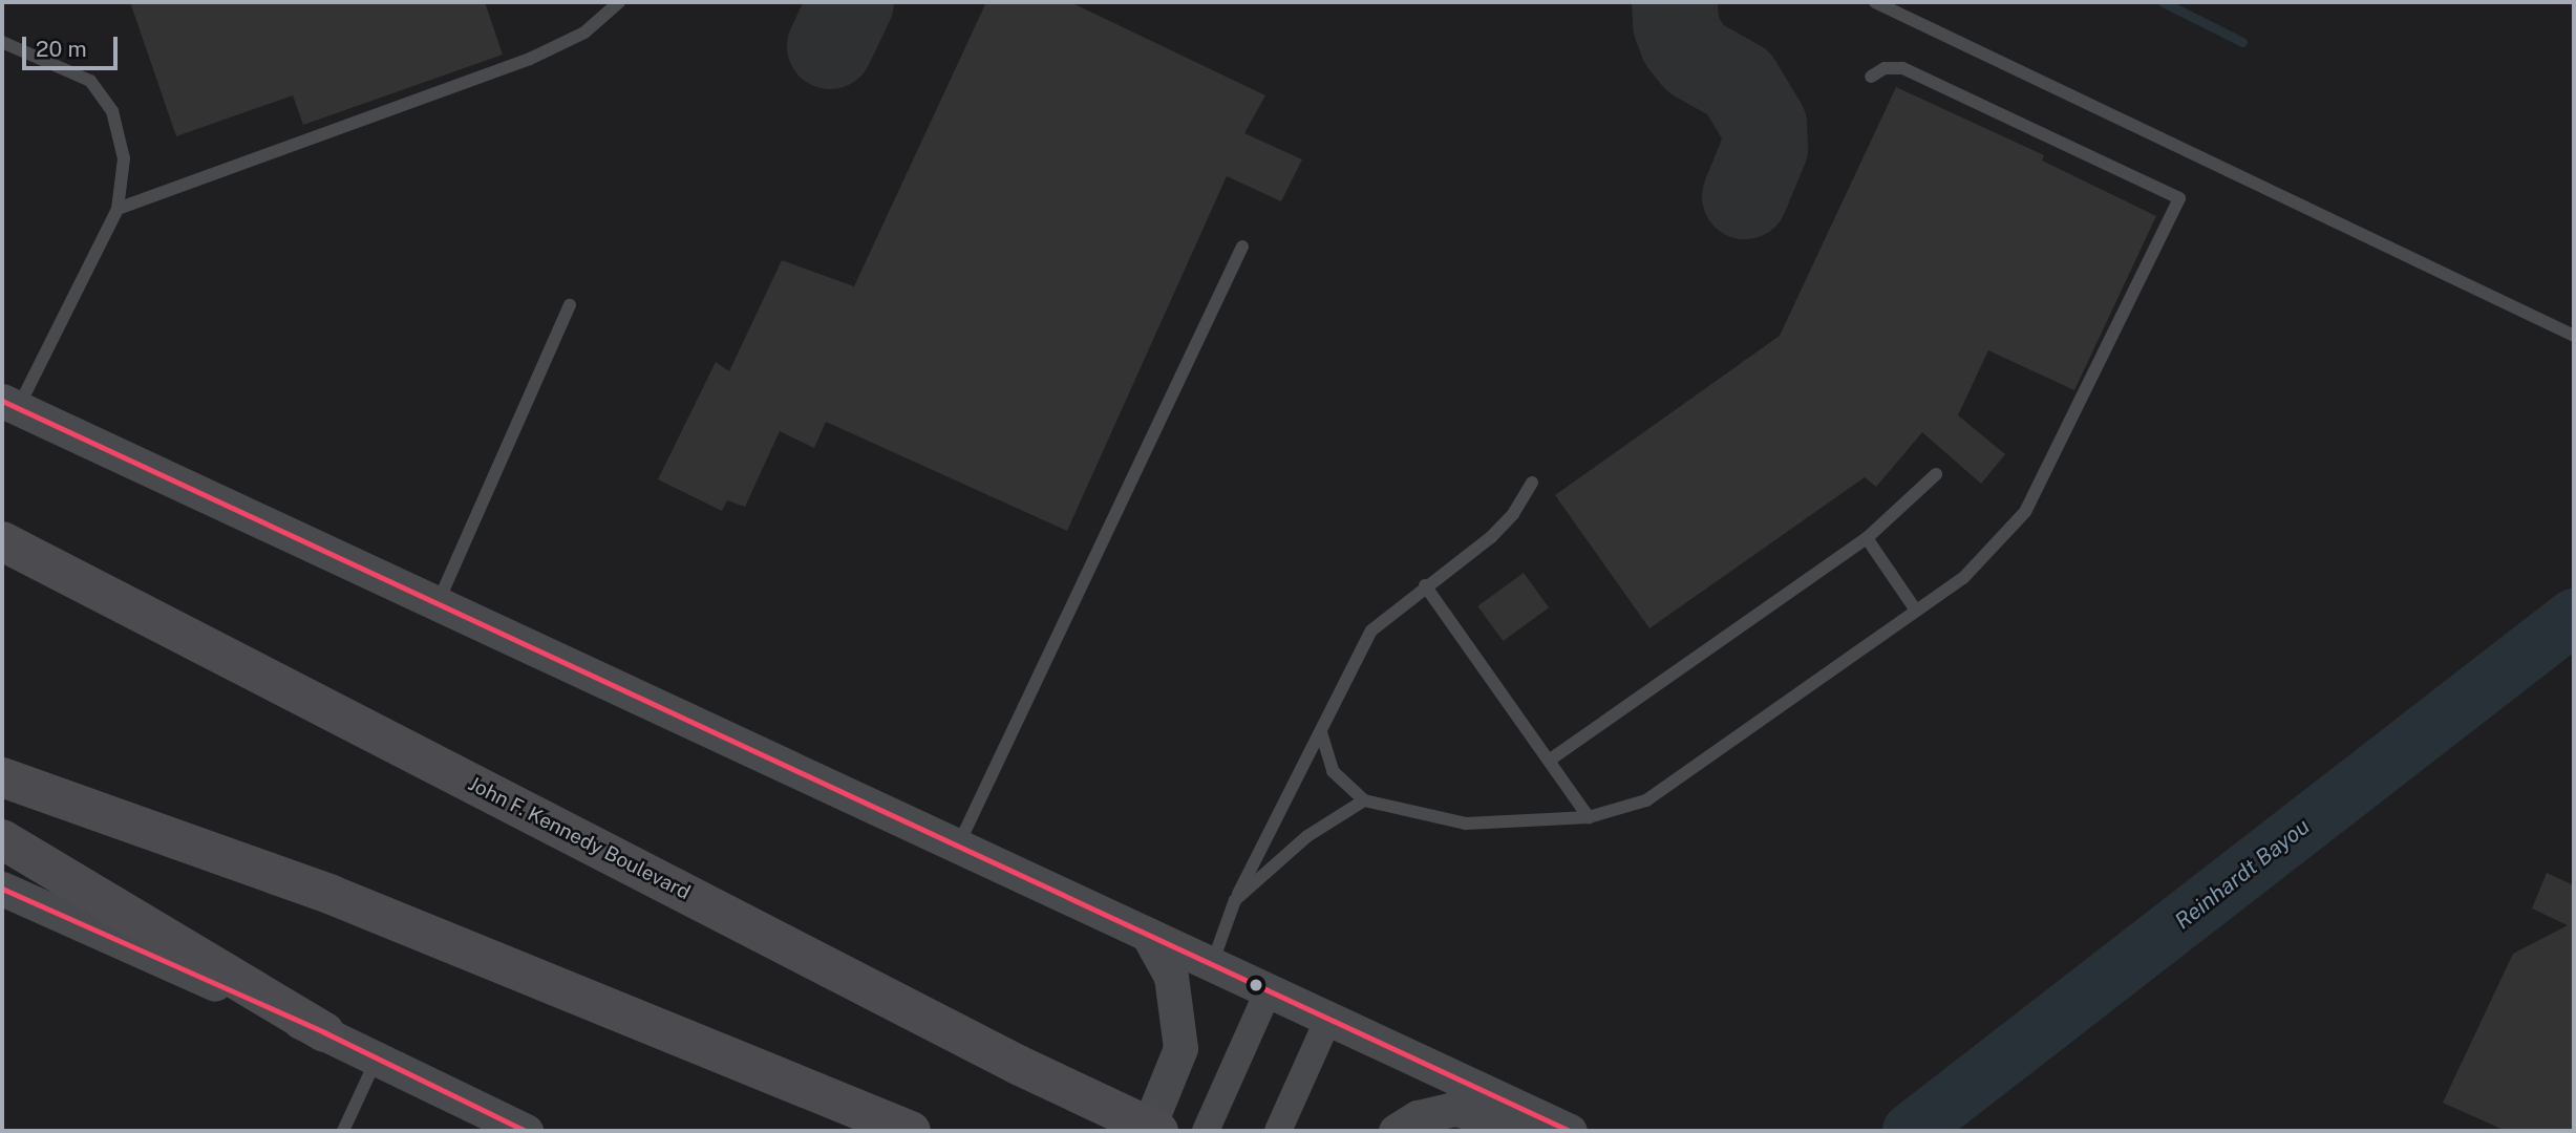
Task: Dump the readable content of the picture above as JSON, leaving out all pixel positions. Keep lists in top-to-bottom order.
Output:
{
  "streets": {
    "highway": ["John F. Kennedy Boulevard"]
  },
  "water": ["Reinhardt Bayou"],
  "scale_bar": "20 m"
}
